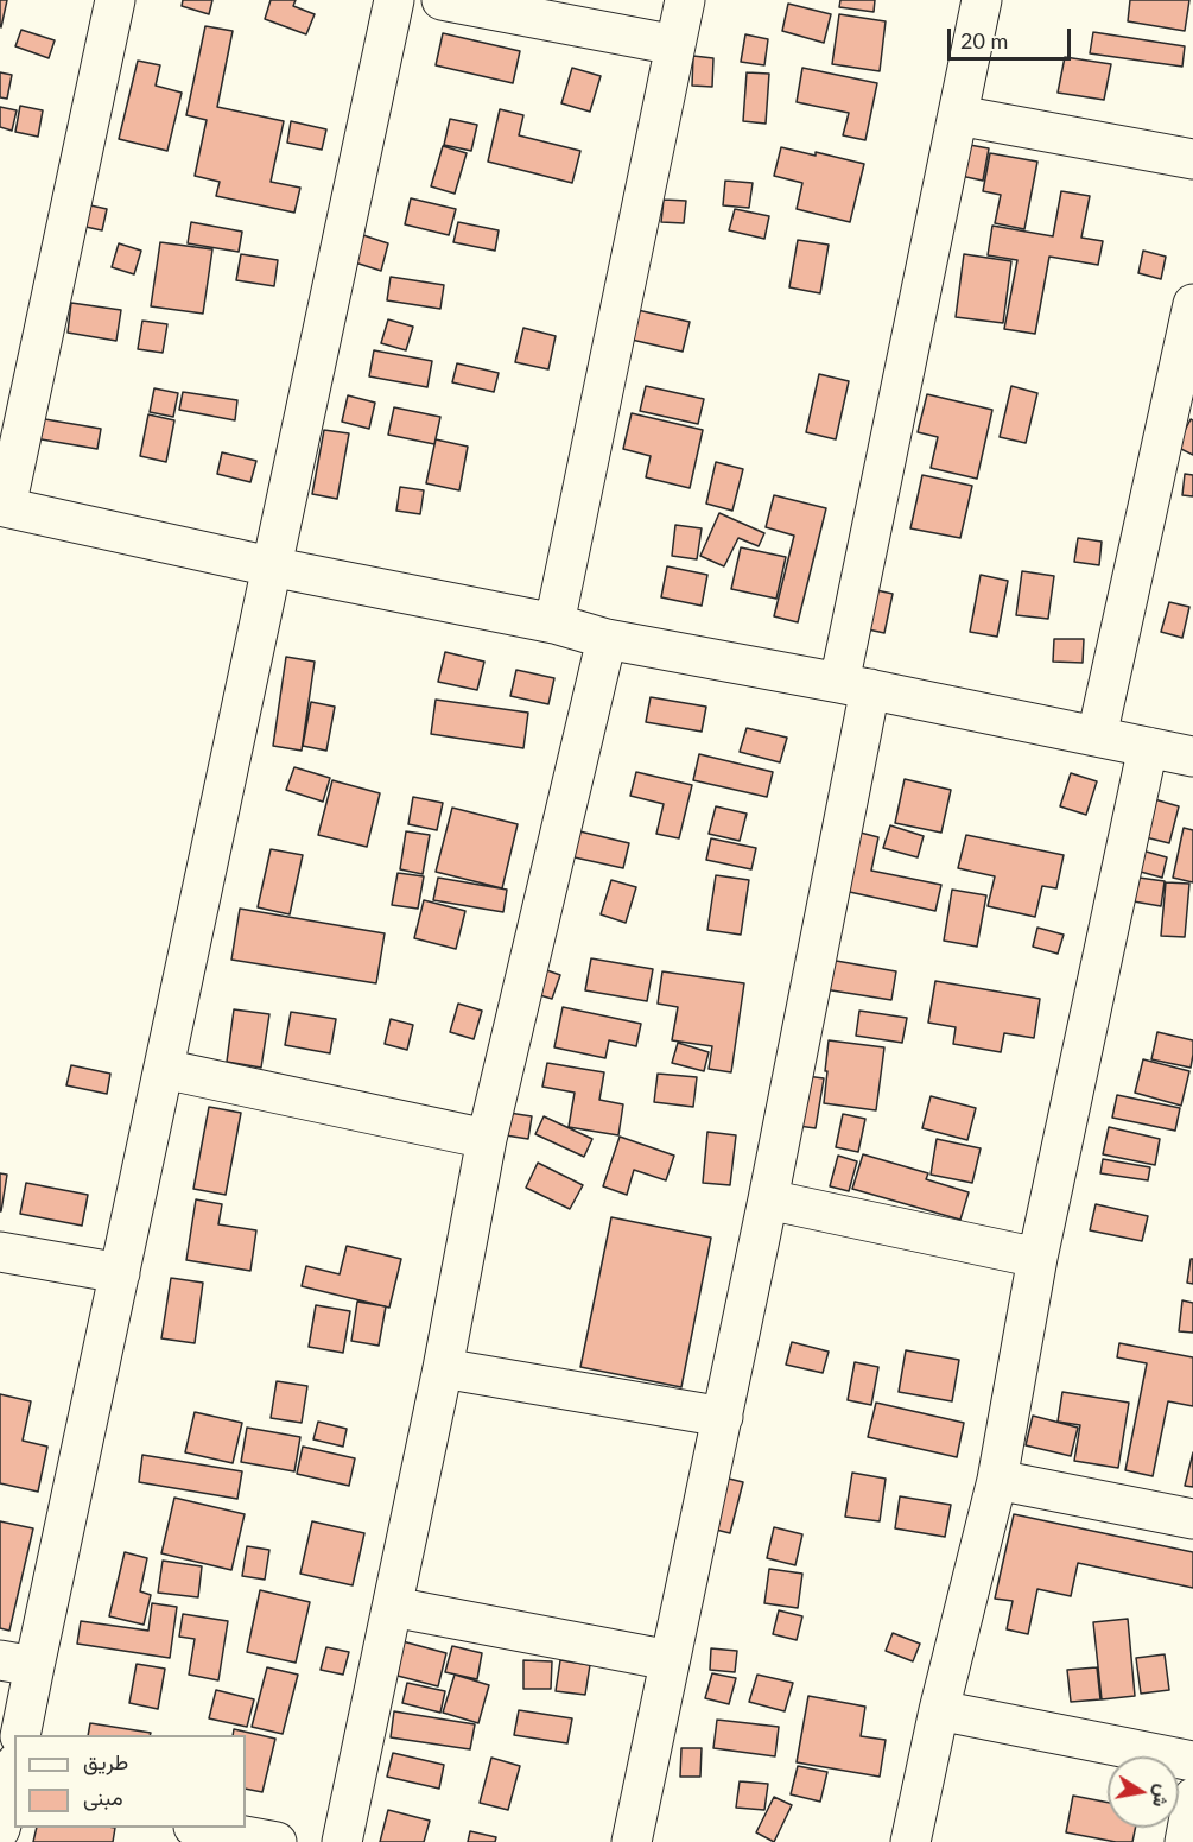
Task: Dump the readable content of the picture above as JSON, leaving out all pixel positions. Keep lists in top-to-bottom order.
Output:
{
  "legend": ["طريق", "مبنى"],
  "scale_bar": "20 m",
  "north": "right"
}
